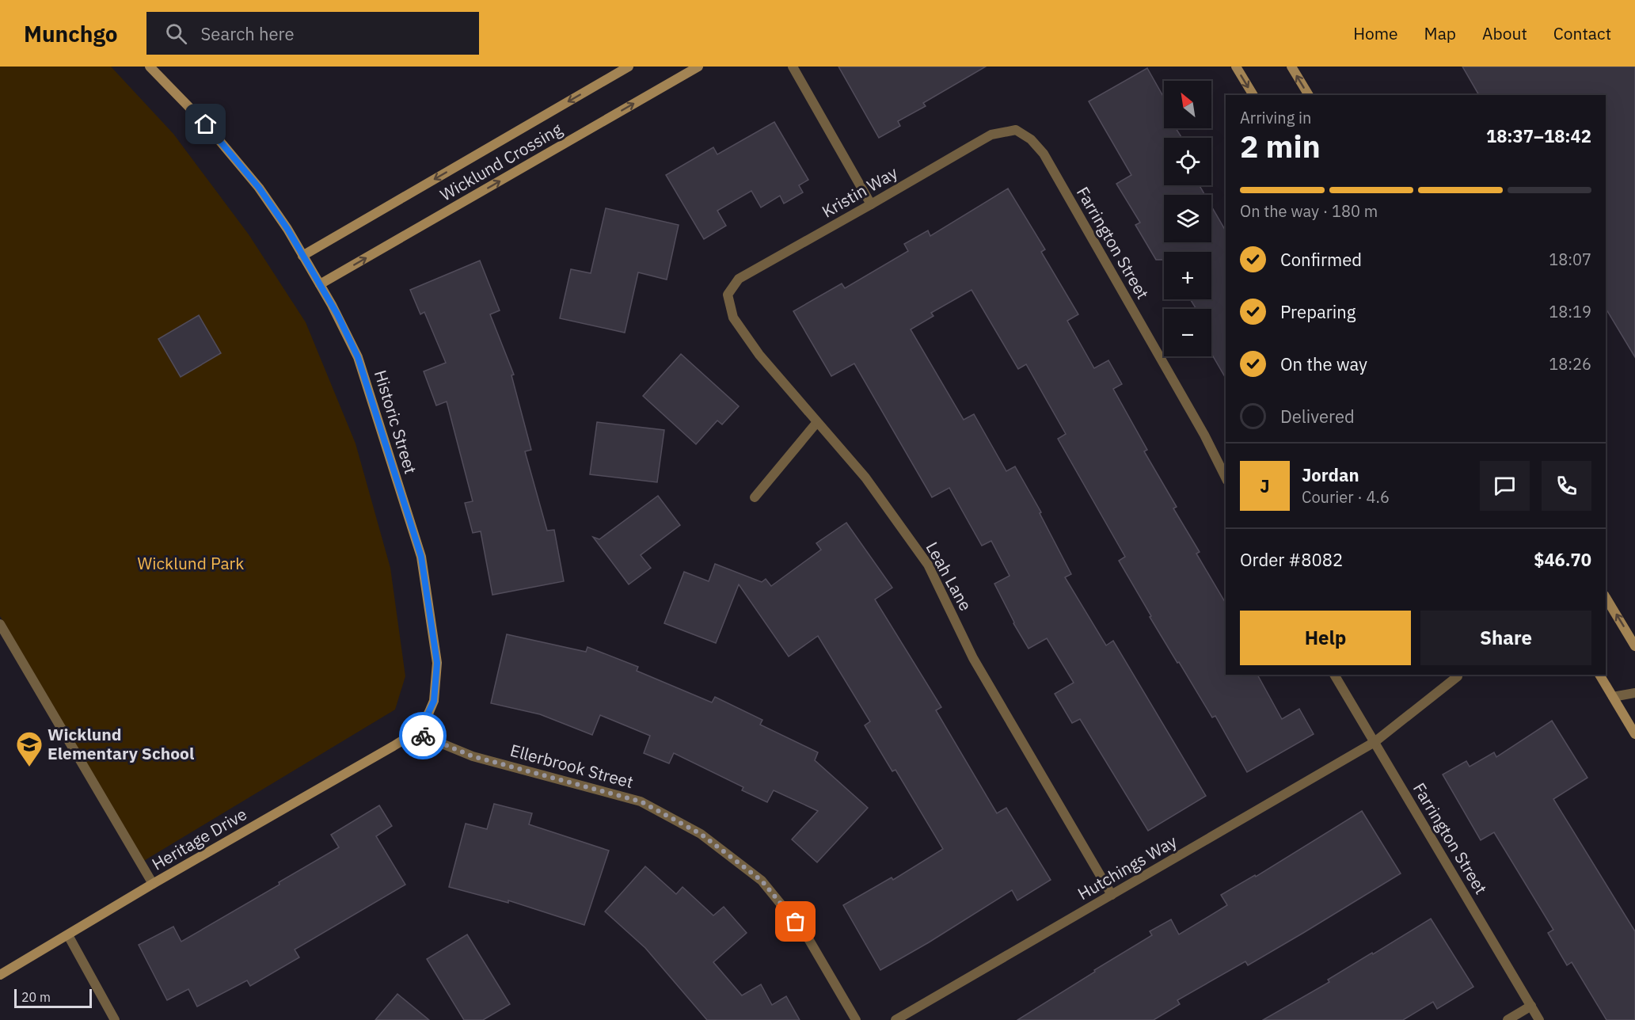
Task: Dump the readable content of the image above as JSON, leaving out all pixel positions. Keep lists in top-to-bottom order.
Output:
{
  "streets": {
    "street": [
      "Wicklund Crossing",
      "Kristin Way",
      "Farrington Street",
      "Historic Street",
      "Leah Lane",
      "Ellerbrook Street",
      "Heritage Drive",
      "Hutchings Way"
    ]
  },
  "crossings": [
    ["Wicklund Crossing", "Historic Street"],
    ["Kristin Way", "Farrington Street"],
    ["Kristin Way", "Leah Lane"],
    ["Farrington Street", "Hutchings Way"],
    ["Historic Street", "Ellerbrook Street"],
    ["Historic Street", "Heritage Drive"],
    ["Leah Lane", "Hutchings Way"],
    ["Ellerbrook Street", "Heritage Drive"]
  ],
  "parks": ["Wicklund Park"],
  "places": {
    "school or university": ["Wicklund Elementary School"]
  },
  "scale_bar": "20 m",
  "north": "top left",
  "page": {
    "header": "Munchgo",
    "search": "Search here",
    "nav": [
      "Home",
      "Map",
      "About",
      "Contact"
    ],
    "map_buttons": ["+", "−"],
    "heading": ["2 min", "Arriving in", "18:37–18:42"],
    "panel": [
      "Jordan",
      "Courier · 4.6",
      "Order #8082",
      "$46.70"
    ],
    "bar": "On the way · 180 m",
    "list": [
      ["Confirmed", "18:07"],
      ["Preparing", "18:19"],
      ["On the way", "18:26"],
      "Delivered"
    ],
    "round": "J",
    "buttons": ["Help", "Share"],
    "scale": "20 m"
  }
}
